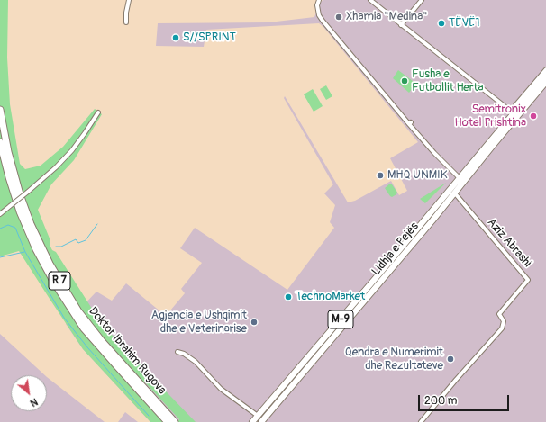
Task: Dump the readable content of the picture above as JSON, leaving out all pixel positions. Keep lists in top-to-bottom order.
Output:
{
  "streets": {
    "highway": [
      "Lidhja e Pejës",
      "R 7",
      "M-9",
      "Doktor Ibrahim Rugova"
    ],
    "street": ["Aziz Abrashi"]
  },
  "crossings": [
    ["Aziz Abrashi", "Lidhja e Pejës"]
  ],
  "places": [
    "Xhamia \"Medina\"",
    "TËVË1",
    "S//SPRINT",
    "Fusha e Futbollit Herta",
    "Semitronix Hotel Prishtina",
    "MHQ UNMIK",
    "TechnoMarket",
    "Agjencia e Ushqimit dhe e Veterinarise",
    "Qendra e Numerimit dhe Rezultateve"
  ],
  "scale_bar": "200 m",
  "north": "bottom right"
}
